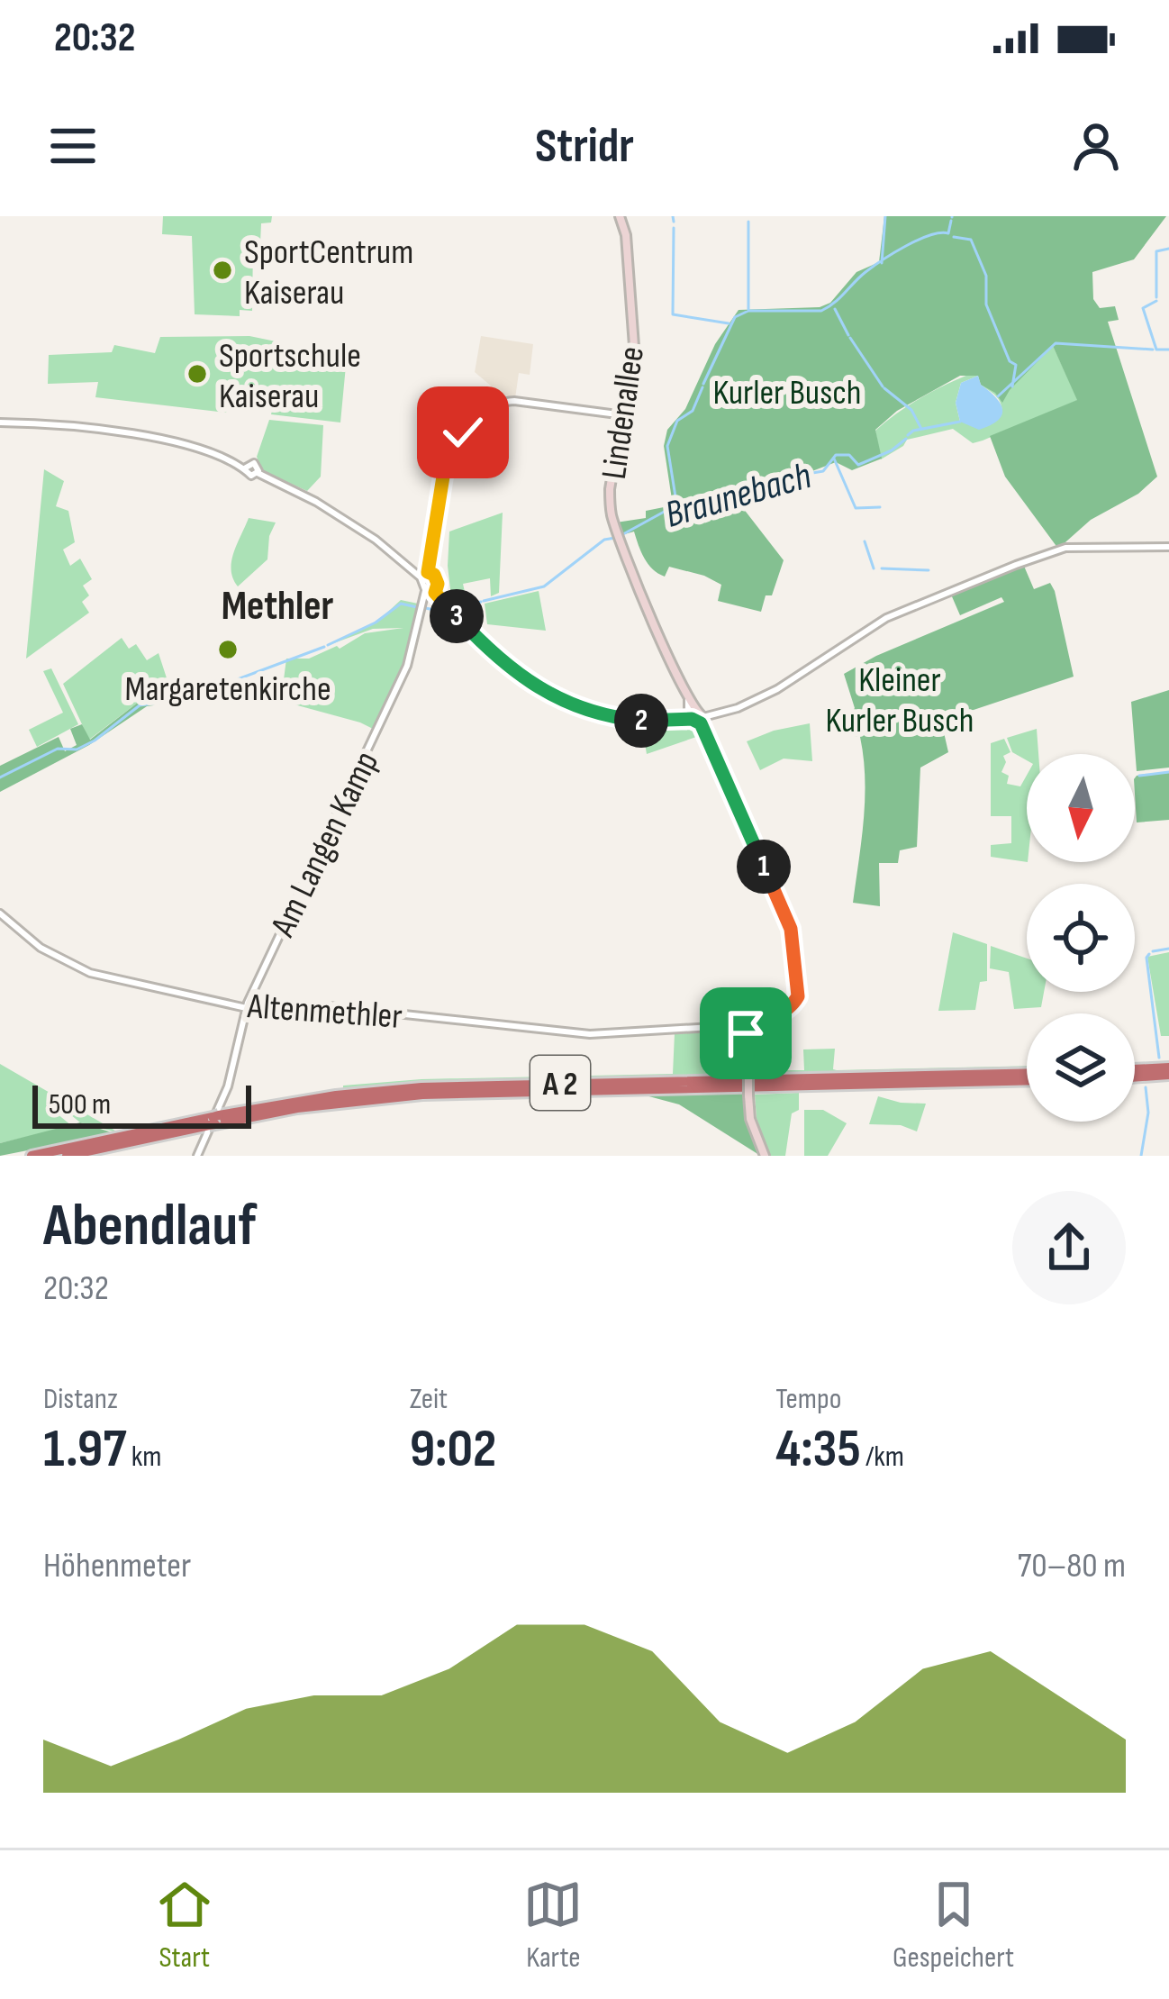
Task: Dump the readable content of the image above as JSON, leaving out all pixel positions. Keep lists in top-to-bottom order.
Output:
{
  "streets": {
    "highway": ["A 2"],
    "main road": ["Lindenallee"],
    "street": ["Am Langen Kamp", "Altenmethler"]
  },
  "crossings": [
    ["Lindenallee", "Altenmethler"],
    ["Am Langen Kamp", "Altenmethler"]
  ],
  "districts": ["Methler"],
  "water": ["Braunebach"],
  "parks": ["Kurler Busch", "Kleiner Kurler Busch"],
  "places": ["SportCentrum Kaiserau", "Sportschule Kaiserau", "Margaretenkirche"],
  "scale_bar": "500 m",
  "north": "bottom",
  "page": {
    "status": "20:32",
    "header": "Stridr",
    "pins": ["3", "2", "1"],
    "scale": "500 m",
    "heading": ["Abendlauf", "20:32"],
    "stats": [
      ["Distanz", "1.97 km"],
      ["Zeit", "9:02"],
      ["Tempo", "4:35 /km"]
    ],
    "chart": ["Höhenmeter", "70–80 m"],
    "tabs": ["Start", "Karte", "Gespeichert"]
  }
}
